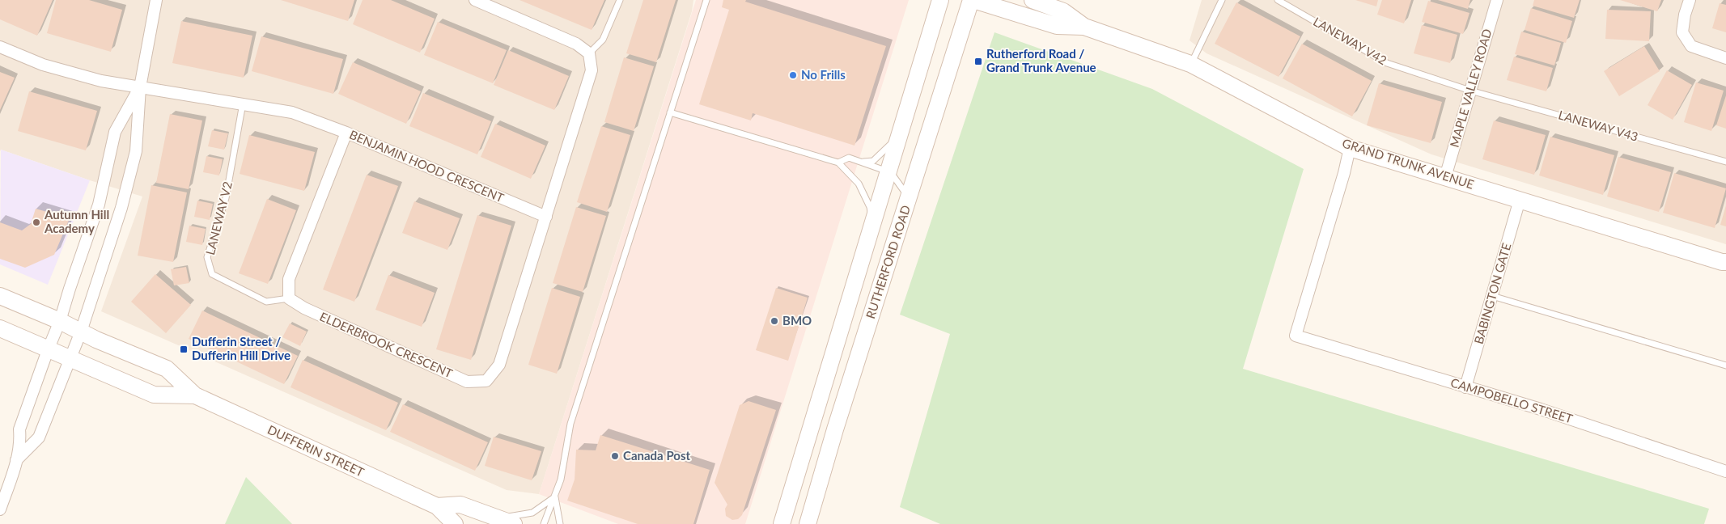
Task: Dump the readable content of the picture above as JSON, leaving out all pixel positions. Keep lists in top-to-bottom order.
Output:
{
  "streets": {
    "main road": ["GRAND TRUNK AVENUE", "RUTHERFORD ROAD", "DUFFERIN STREET"],
    "street": [
      "MAPLE VALLEY ROAD",
      "BENJAMIN HOOD CRESCENT",
      "BABINGTON GATE",
      "ELDERBROOK CRESCENT",
      "CAMPOBELLO STREET"
    ],
    "lane": ["LANEWAY V42", "LANEWAY V43", "LANEWAY V2"]
  },
  "crossings": [
    ["LANEWAY V42", "MAPLE VALLEY ROAD"],
    ["LANEWAY V42", "LANEWAY V43"],
    ["MAPLE VALLEY ROAD", "LANEWAY V43"],
    ["MAPLE VALLEY ROAD", "GRAND TRUNK AVENUE"],
    ["GRAND TRUNK AVENUE", "RUTHERFORD ROAD"],
    ["GRAND TRUNK AVENUE", "BABINGTON GATE"],
    ["GRAND TRUNK AVENUE", "CAMPOBELLO STREET"],
    ["BENJAMIN HOOD CRESCENT", "LANEWAY V2"],
    ["BENJAMIN HOOD CRESCENT", "ELDERBROOK CRESCENT"],
    ["LANEWAY V2", "ELDERBROOK CRESCENT"],
    ["BABINGTON GATE", "CAMPOBELLO STREET"]
  ],
  "places": {
    "transit": ["Rutherford Road / Grand Trunk Avenue", "Dufferin Street / Dufferin Hill Drive"],
    "other": [
      "No Frills",
      "Autumn Hill Academy",
      "BMO",
      "Canada Post"
    ]
  }
}
